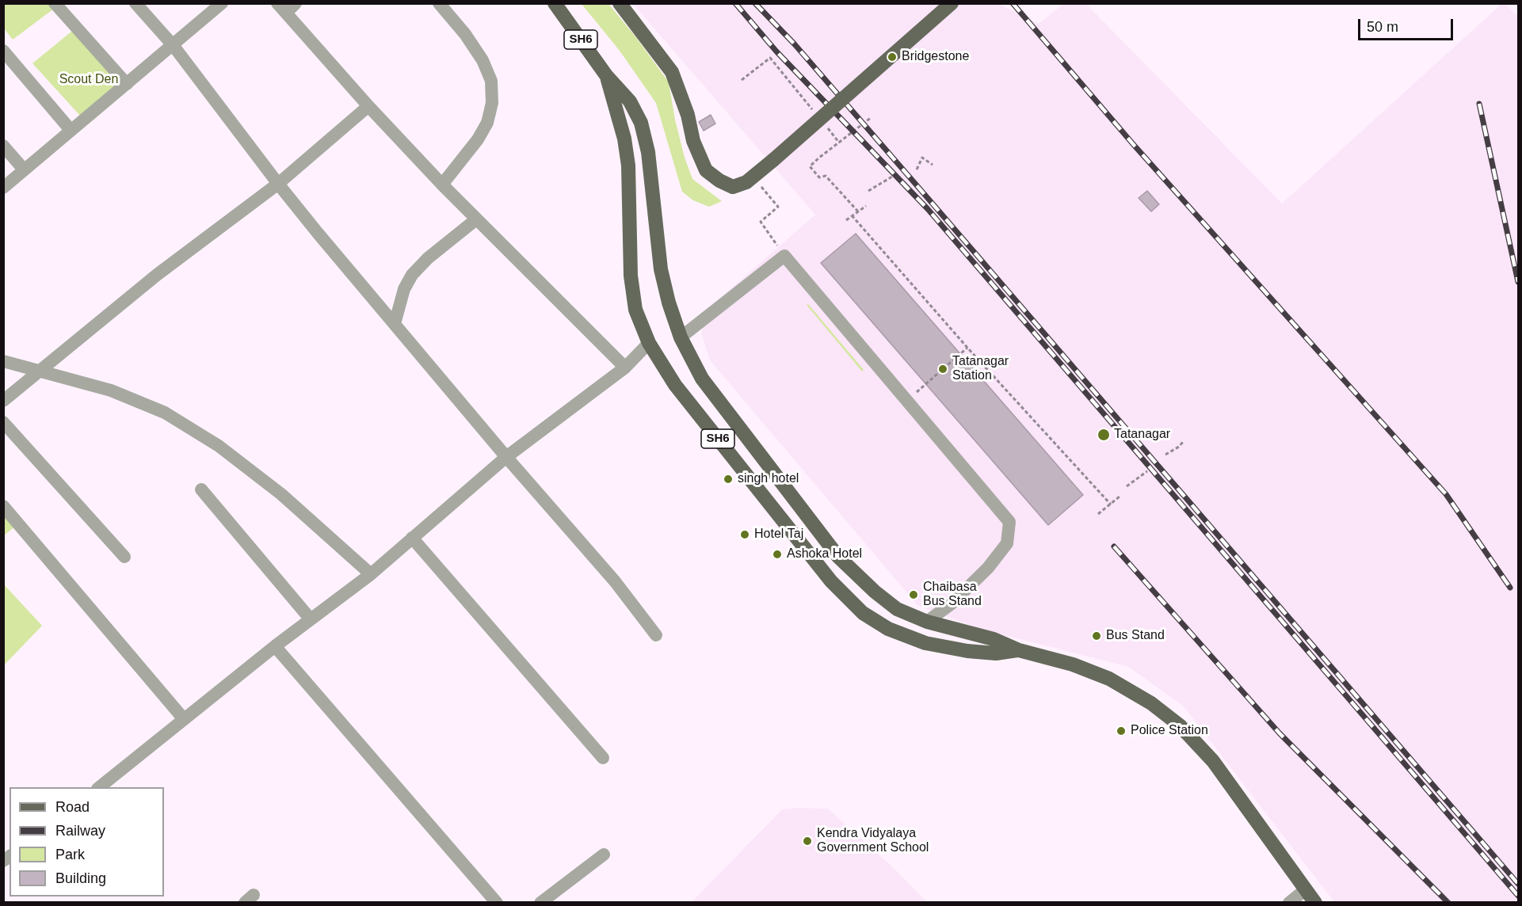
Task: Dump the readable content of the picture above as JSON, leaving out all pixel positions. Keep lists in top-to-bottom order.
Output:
{
  "streets": {
    "main road": ["SH6"]
  },
  "parks": ["Scout Den"],
  "places": [
    "Bridgestone",
    "Tatanagar Station",
    "Tatanagar",
    "singh hotel",
    "Hotel Taj",
    "Ashoka Hotel",
    "Chaibasa Bus Stand",
    "Bus Stand",
    "Police Station",
    "Kendra Vidyalaya Government School"
  ],
  "legend": [
    "Road",
    "Railway",
    "Park",
    "Building"
  ],
  "scale_bar": "50 m"
}
